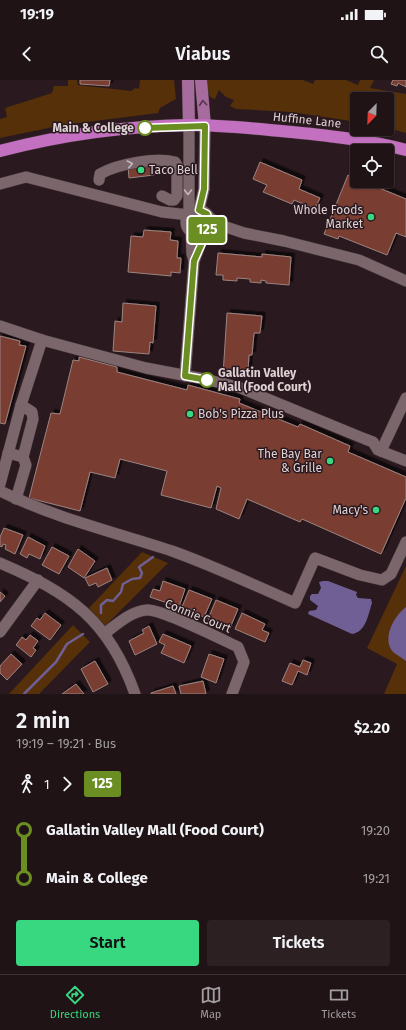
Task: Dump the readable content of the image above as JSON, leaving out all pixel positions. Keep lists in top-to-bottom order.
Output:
{
  "streets": {
    "highway": ["Huffine Lane"],
    "street": ["Connie Court"]
  },
  "places": [
    "Main & College",
    "Taco Bell",
    "Whole Foods Market",
    "Gallatin Valley Mall (Food Court)",
    "Bob's Pizza Plus",
    "The Bay Bar & Grille",
    "Macy's"
  ],
  "lines": ["bus line 125"],
  "north": "bottom left",
  "page": {
    "status": "19:19",
    "header": "Viabus",
    "on_map": "125",
    "heading": ["2 min", "19:19 – 19:21 · Bus", "$2.20"],
    "legs": ["1", "125"],
    "list": [
      {
        "name": "Gallatin Valley Mall (Food Court)",
        "value": "19:20"
      },
      {
        "name": "Main & College",
        "value": "19:21"
      }
    ],
    "buttons": ["Start", "Tickets"],
    "tabs": ["Directions", "Map", "Tickets"]
  }
}
